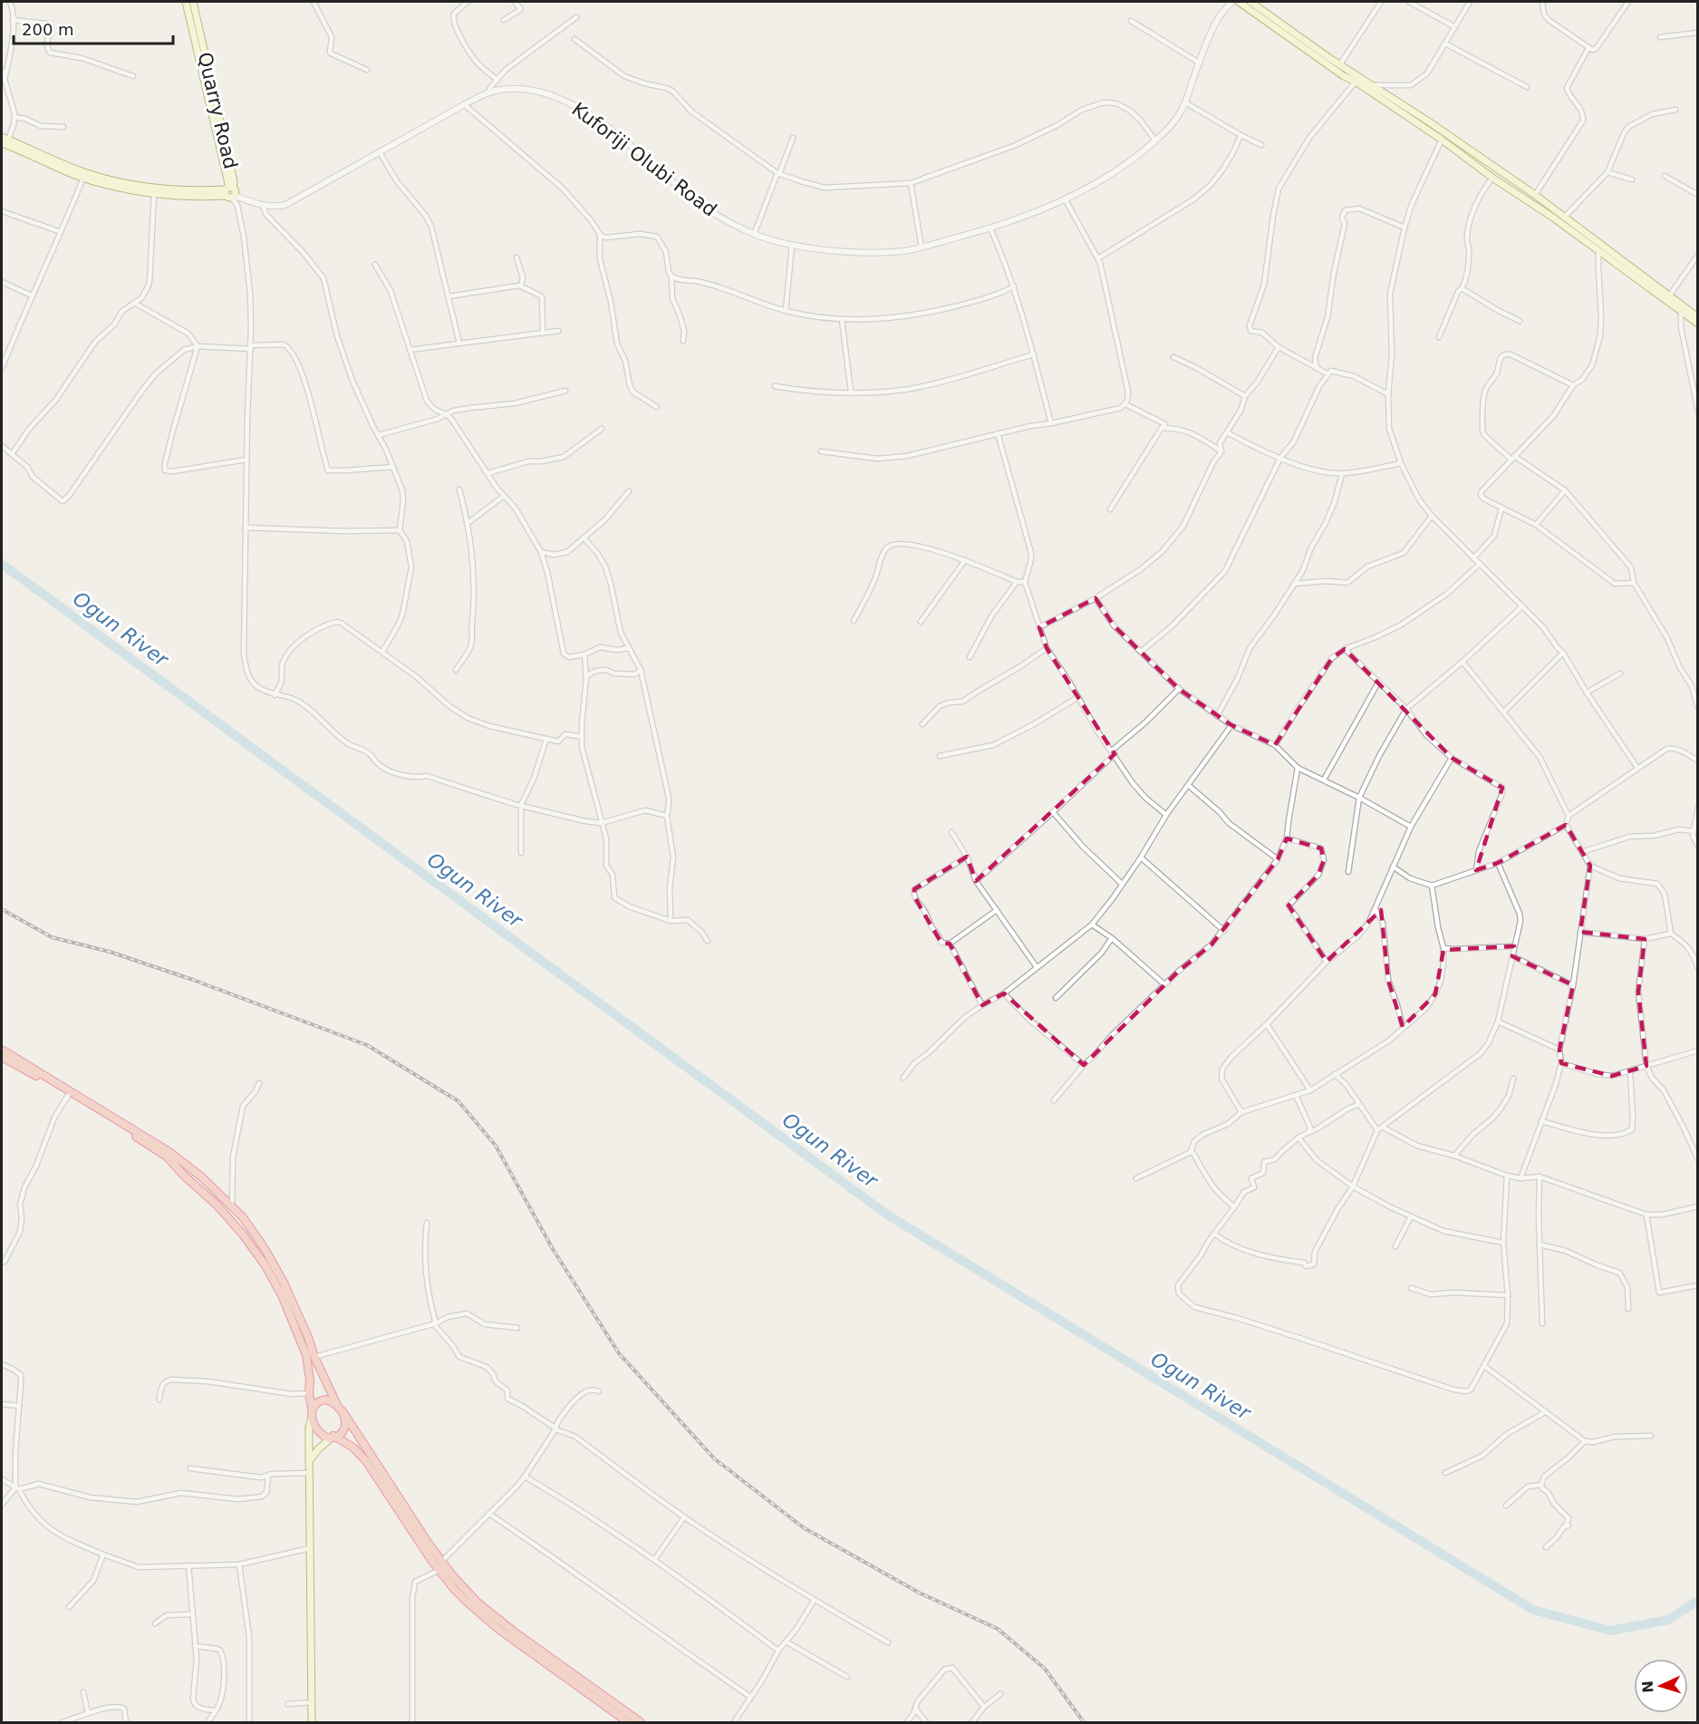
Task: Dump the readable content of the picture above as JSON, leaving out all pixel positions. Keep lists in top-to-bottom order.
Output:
{
  "streets": {
    "main road": ["Quarry Road"],
    "street": ["Kuforiji Olubi Road"]
  },
  "crossings": [
    ["Quarry Road", "Kuforiji Olubi Road"]
  ],
  "water": ["Ogun River"],
  "scale_bar": "200 m",
  "north": "left"
}
